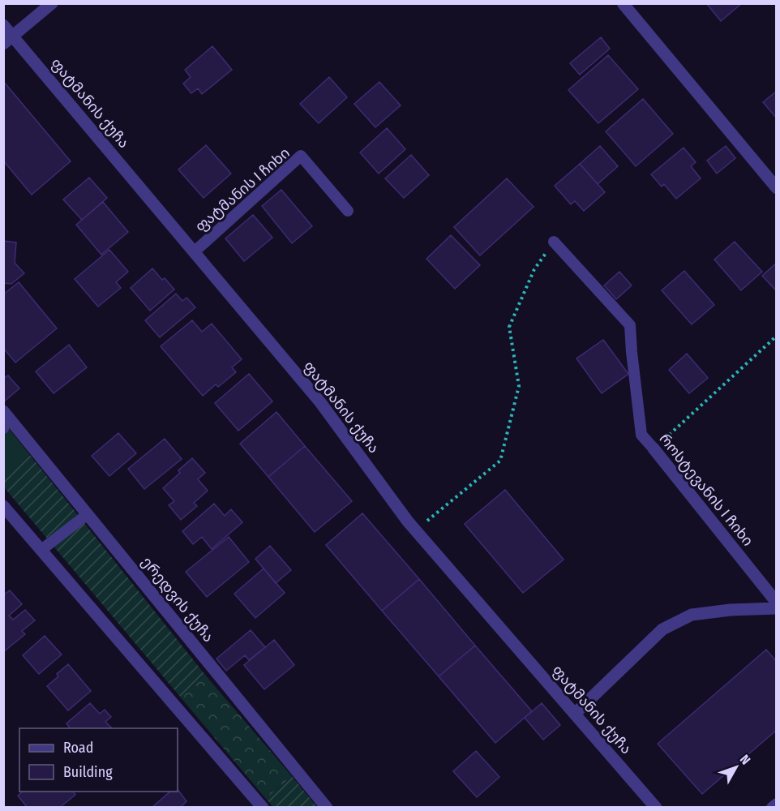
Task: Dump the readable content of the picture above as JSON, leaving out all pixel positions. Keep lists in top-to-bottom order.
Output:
{
  "streets": {
    "street": ["ფატმანის ქუჩა", "როსტევანის I ჩიხი", "ერედვის ქუჩა"],
    "lane": ["ფატმანის I ჩიხი"]
  },
  "crossings": [
    ["ფატმანის ქუჩა", "ფატმანის I ჩიხი"]
  ],
  "legend": ["Road", "Building"],
  "north": "top right"
}
